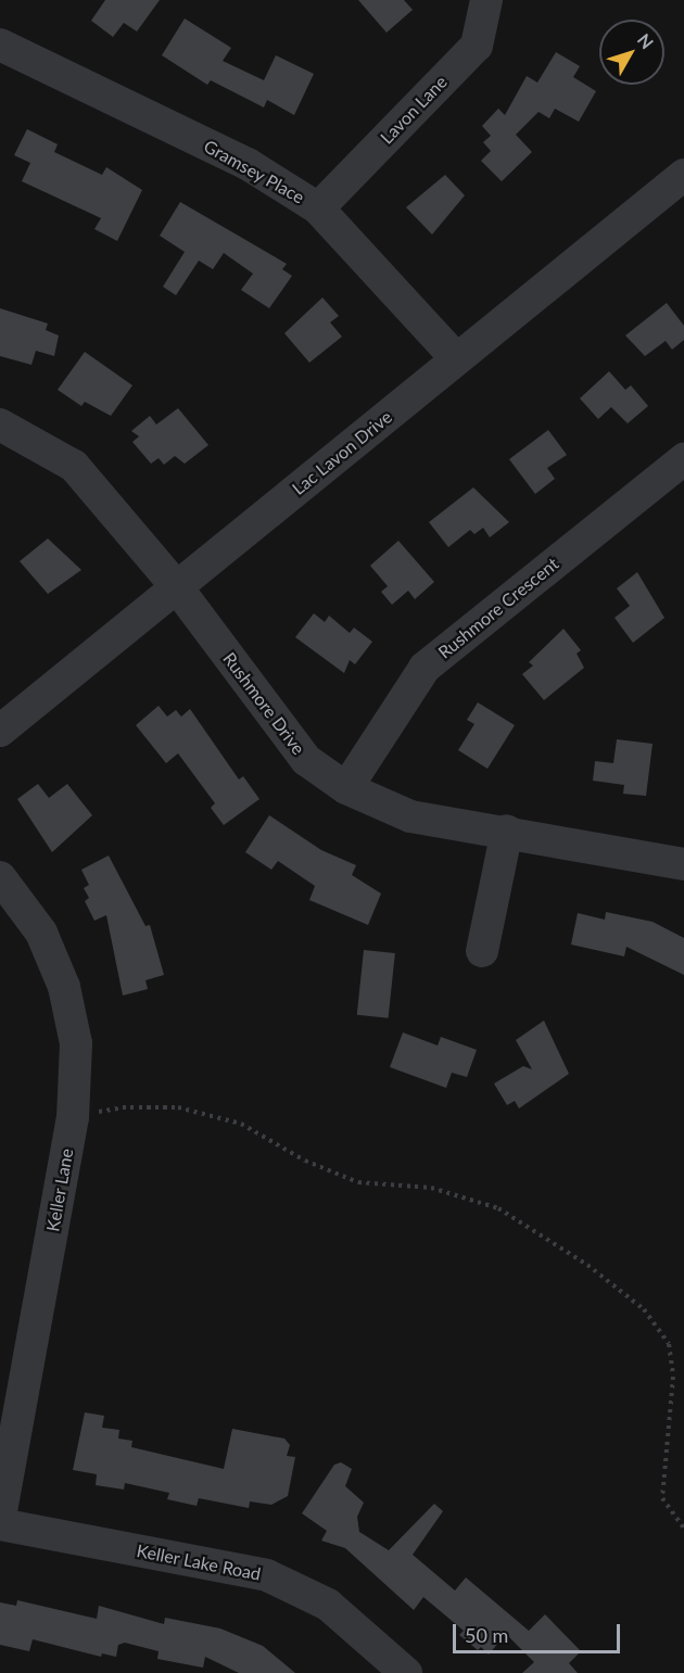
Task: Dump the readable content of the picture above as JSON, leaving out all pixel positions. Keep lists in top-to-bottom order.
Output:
{
  "streets": {
    "street": [
      "Lavon Lane",
      "Gramsey Place",
      "Lac Lavon Drive",
      "Rushmore Crescent",
      "Rushmore Drive",
      "Keller Lane",
      "Keller Lake Road"
    ]
  },
  "crossings": [
    ["Lavon Lane", "Gramsey Place"],
    ["Gramsey Place", "Lac Lavon Drive"],
    ["Lac Lavon Drive", "Rushmore Drive"],
    ["Rushmore Crescent", "Rushmore Drive"]
  ],
  "scale_bar": "50 m",
  "north": "top right"
}
